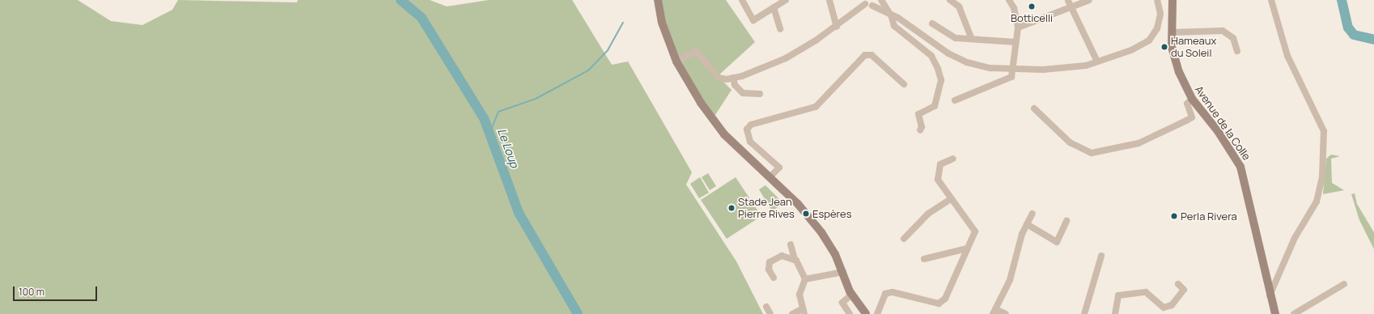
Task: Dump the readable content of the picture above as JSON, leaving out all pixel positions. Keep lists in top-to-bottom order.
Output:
{
  "streets": {
    "street": ["Avenue de la Colle"]
  },
  "water": ["Le Loup"],
  "places": [
    "Botticelli",
    "Hameaux du Soleil",
    "Stade Jean Pierre Rives",
    "Espères",
    "Perla Rivera"
  ],
  "scale_bar": "100 m"
}
